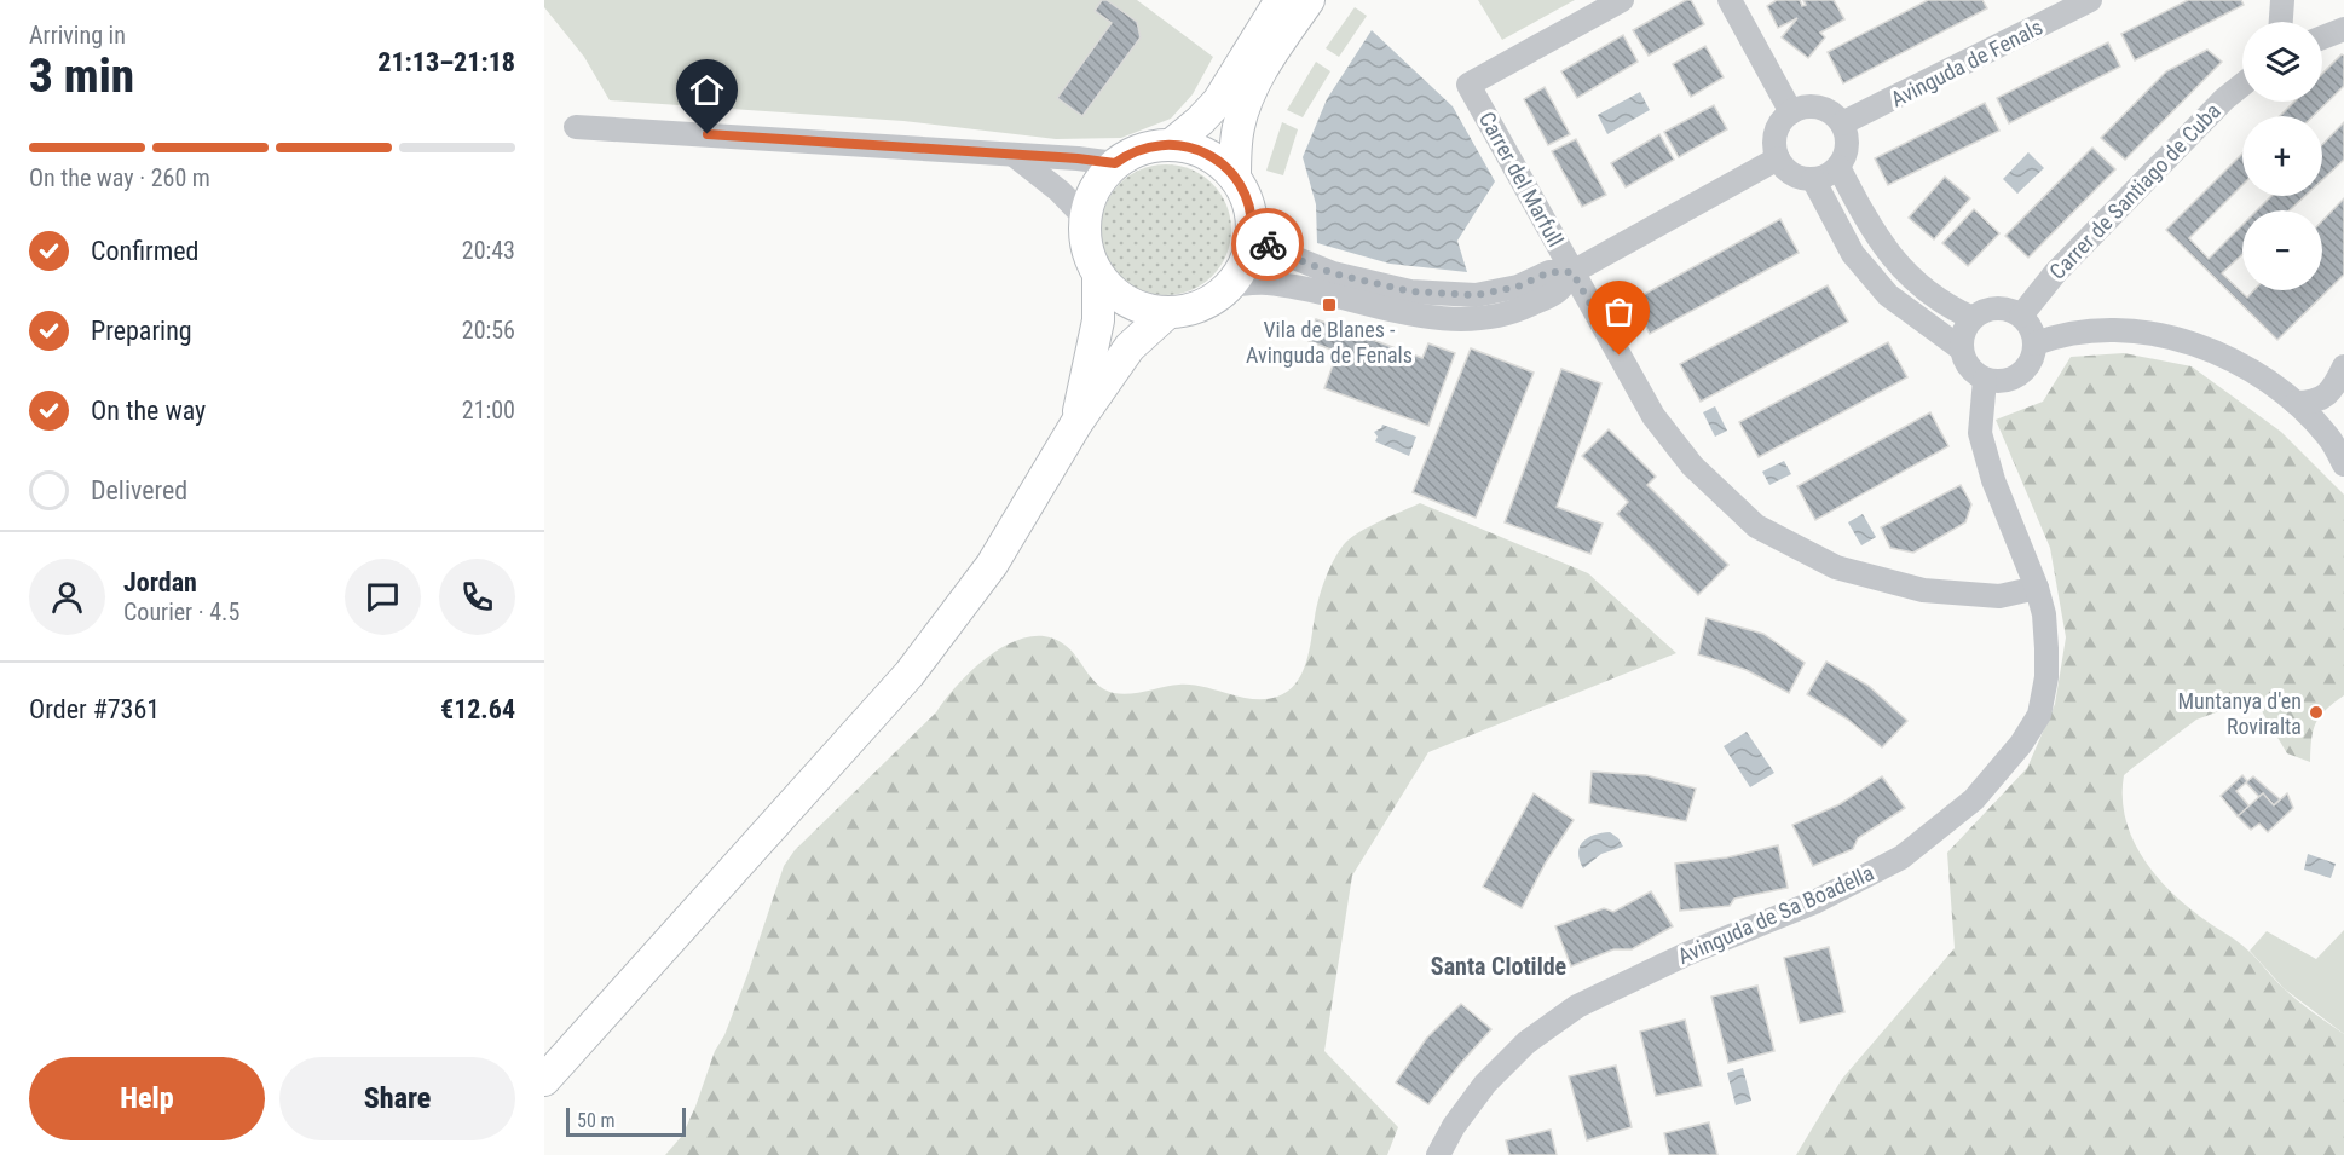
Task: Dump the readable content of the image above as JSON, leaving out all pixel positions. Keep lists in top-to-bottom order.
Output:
{
  "streets": {
    "street": [
      "Avinguda de Fenals",
      "Carrer del Marfull",
      "Carrer de Santiago de Cuba",
      "Avinguda de Sa Boadella"
    ]
  },
  "crossings": [
    ["Carrer del Marfull", "Avinguda de Sa Boadella"],
    ["Carrer de Santiago de Cuba", "Avinguda de Sa Boadella"]
  ],
  "districts": ["Santa Clotilde"],
  "places": {
    "transit": ["Vila de Blanes - Avinguda de Fenals"],
    "other": ["Muntanya d'en Roviralta"]
  },
  "scale_bar": "50 m",
  "page": {
    "heading": ["3 min", "Arriving in", "21:13–21:18"],
    "panel": [
      "Jordan",
      "Courier · 4.5",
      "Order #7361",
      "€12.64"
    ],
    "map_buttons": ["+", "−"],
    "bar": "On the way · 260 m",
    "list": [
      ["Confirmed", "20:43"],
      ["Preparing", "20:56"],
      ["On the way", "21:00"],
      "Delivered"
    ],
    "buttons": ["Help", "Share"],
    "scale": "50 m"
  }
}
